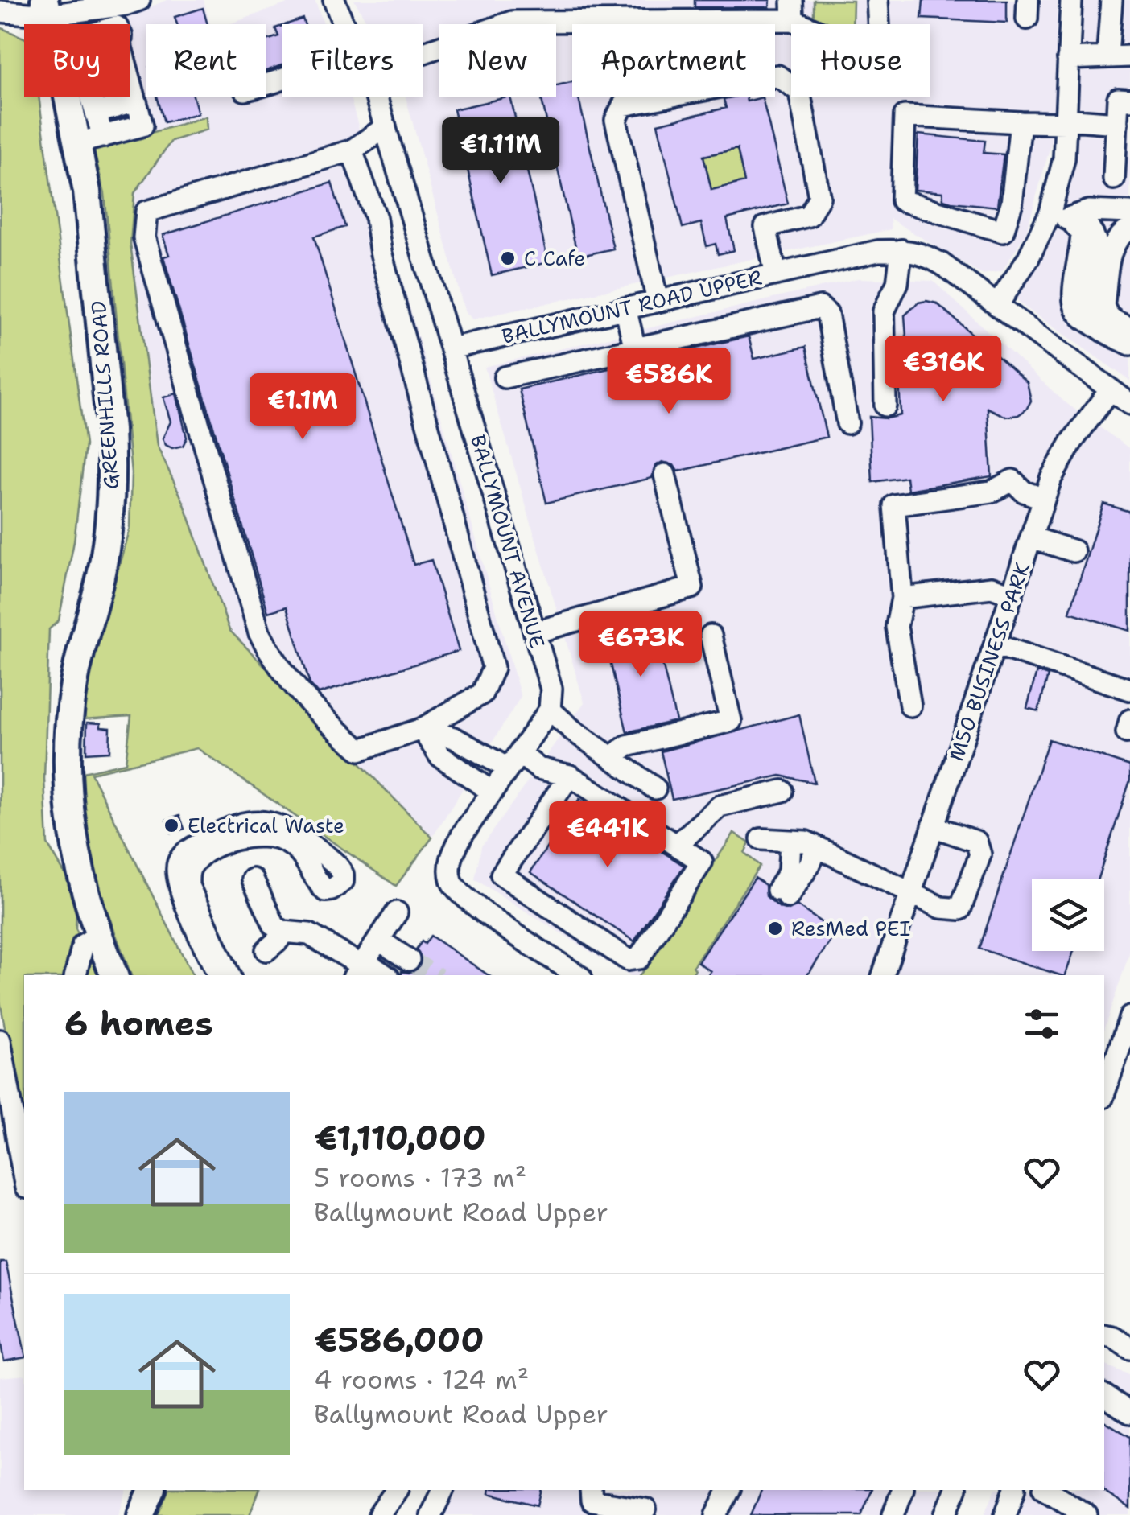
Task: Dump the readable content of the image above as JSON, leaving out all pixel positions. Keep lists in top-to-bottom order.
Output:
{
  "streets": {
    "main road": ["GREENHILLS ROAD"],
    "street": ["BALLYMOUNT ROAD UPPER", "BALLYMOUNT AVENUE", "M50 BUSINESS PARK"]
  },
  "crossings": [
    ["BALLYMOUNT ROAD UPPER", "BALLYMOUNT AVENUE"],
    ["BALLYMOUNT ROAD UPPER", "M50 BUSINESS PARK"]
  ],
  "places": ["C Cafe", "Electrical Waste", "ResMed PEI"],
  "page": {
    "chip": [
      "Buy",
      "Rent",
      "Filters",
      "New",
      "Apartment",
      "House"
    ],
    "price": [
      "€1.11M",
      "€316K",
      "€586K",
      "€1.1M",
      "€673K",
      "€441K"
    ],
    "heading": "6 homes",
    "list": [
      {
        "name": "€1,110,000",
        "note": "5 rooms · 173 m² · Ballymount Road Upper"
      },
      {
        "name": "€586,000",
        "note": "4 rooms · 124 m² · Ballymount Road Upper"
      }
    ]
  }
}
